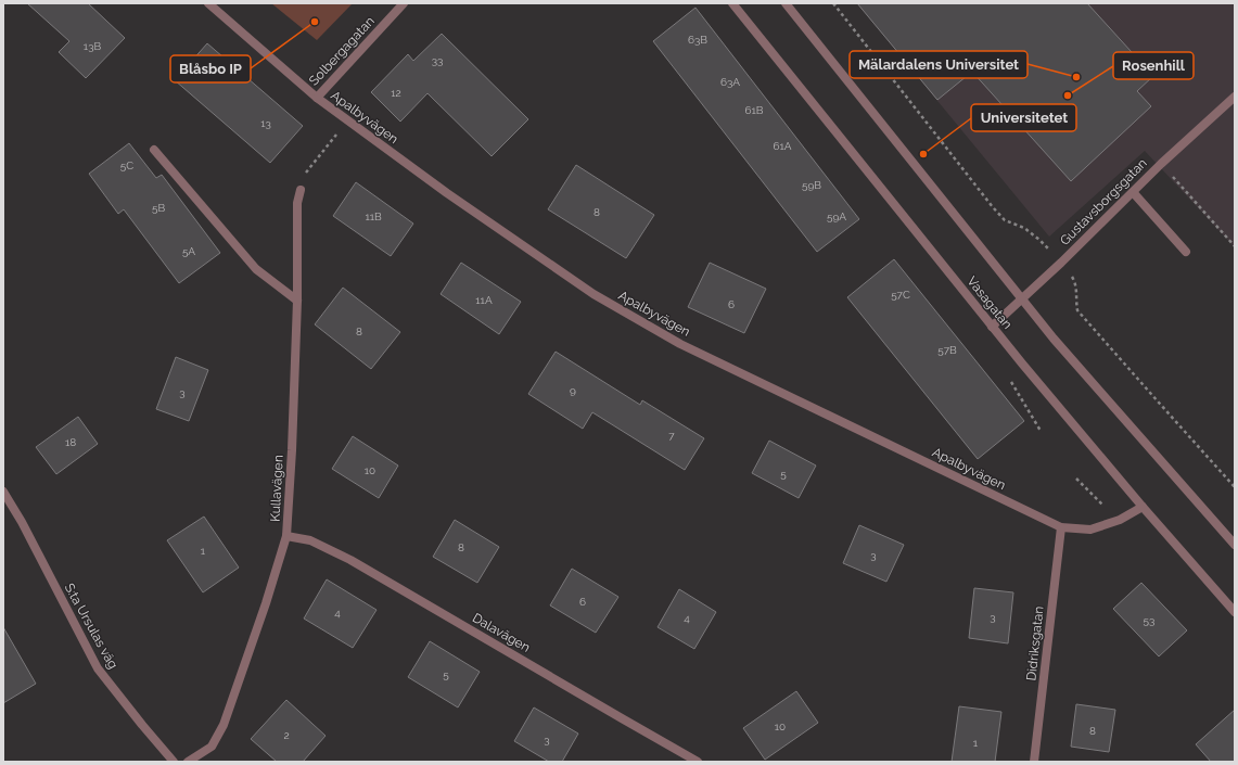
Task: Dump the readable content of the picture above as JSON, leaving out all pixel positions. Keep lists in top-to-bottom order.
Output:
{
  "streets": {
    "street": [
      "Solbergagatan",
      "Apalbyvägen",
      "Gustavsborgsgatan",
      "Vasagatan",
      "Kullavägen",
      "S:ta Ursulas väg",
      "Dalavägen",
      "Didriksgatan"
    ]
  },
  "crossings": [
    ["Solbergagatan", "Apalbyvägen"],
    ["Apalbyvägen", "Vasagatan"],
    ["Apalbyvägen", "Didriksgatan"],
    ["Gustavsborgsgatan", "Vasagatan"],
    ["Kullavägen", "Dalavägen"]
  ],
  "places": [
    "Blåsbo IP",
    "Mälardalens Universitet",
    "Rosenhill",
    "Universitetet"
  ],
  "house_numbers": [
    "63B",
    "13B",
    "33",
    "63A",
    "12",
    "61B",
    "13",
    "61A",
    "5C",
    "59B",
    "5B",
    "8",
    "11B",
    "59A",
    "5A",
    "57C",
    "11A",
    "6",
    "8",
    "57B",
    "9",
    "3",
    "7",
    "18",
    "10",
    "5",
    "8",
    "1",
    "3",
    "6",
    "4",
    "3",
    "4",
    "53",
    "5",
    "10",
    "8",
    "2",
    "3",
    "1"
  ]
}
